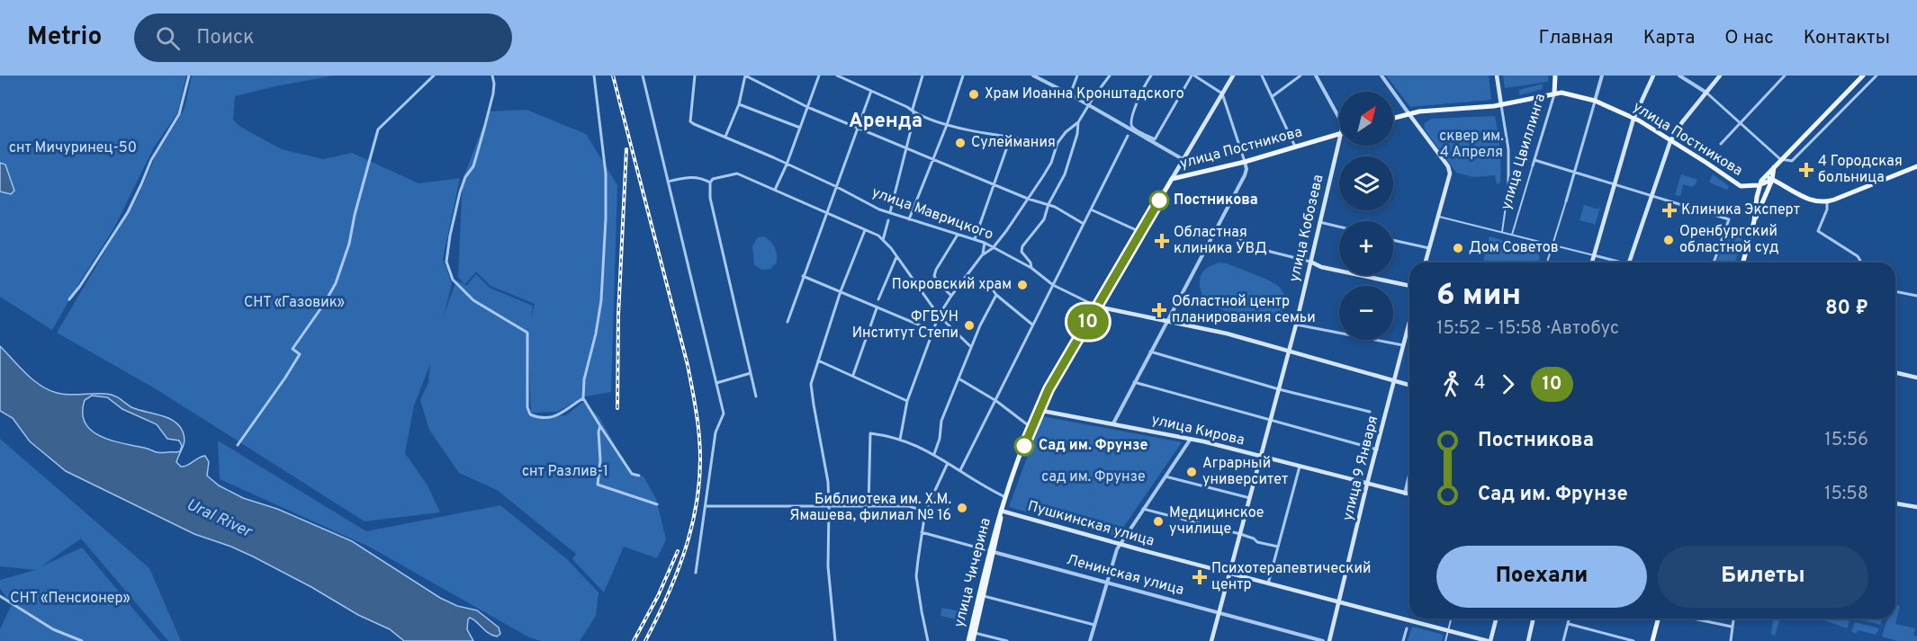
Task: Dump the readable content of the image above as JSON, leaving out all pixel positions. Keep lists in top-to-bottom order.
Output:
{
  "streets": {
    "main road": [
      "улица Постникова",
      "улица Цвиллинга",
      "улица Маврицкого",
      "улица Кобозева",
      "улица Кирова",
      "улица 9 Января",
      "Пушкинская улица",
      "улица Чичерина"
    ],
    "street": ["Ленинская улица"]
  },
  "crossings": [
    ["улица Постникова", "улица Цвиллинга"],
    ["улица Постникова", "улица Чичерина"],
    ["улица Маврицкого", "улица Кобозева"],
    ["улица Маврицкого", "улица 9 Января"],
    ["улица Маврицкого", "улица Чичерина"],
    ["улица Кобозева", "улица Кирова"],
    ["улица Кобозева", "Пушкинская улица"],
    ["улица Кобозева", "Ленинская улица"],
    ["улица Кирова", "улица 9 Января"],
    ["улица Кирова", "улица Чичерина"],
    ["улица 9 Января", "Пушкинская улица"],
    ["Пушкинская улица", "улица Чичерина"],
    ["улица Чичерина", "Ленинская улица"]
  ],
  "districts": ["Аренда"],
  "water": ["Ural River"],
  "parks": [
    "сквер им. 4 Апреля",
    "снт Мичуринец-50",
    "СНТ «Газовик»",
    "снт Разлив-1",
    "сад им. Фрунзе",
    "СНТ «Пенсионер»"
  ],
  "places": {
    "other": [
      "Храм Иоанна Кронштадского",
      "Сулеймания",
      "Постникова",
      "Оренбургский областной суд",
      "Дом Советов",
      "Покровский храм",
      "ФГБУН Институт Степи",
      "Сад им. Фрунзе",
      "Аграрный университет",
      "Библиотека им. Х.М. Ямашева, филиал № 16",
      "Медицинское училище"
    ],
    "health": [
      "4 Городская больница",
      "Клиника Эксперт",
      "Областная клиника УВД",
      "Областной центр планирования семьи",
      "Психотерапевтический центр"
    ]
  },
  "lines": ["bus line 10"],
  "north": "top right",
  "page": {
    "header": "Metrio",
    "search": "Поиск",
    "nav": [
      "Главная",
      "Карта",
      "О нас",
      "Контакты"
    ],
    "on_map": "10",
    "map_buttons": ["+", "−"],
    "heading": ["6 мин", "15:52 – 15:58 · Автобус", "80 ₽"],
    "legs": ["4", "10"],
    "list": [
      {
        "name": "Постникова",
        "value": "15:56"
      },
      {
        "name": "Сад им. Фрунзе",
        "value": "15:58"
      }
    ],
    "buttons": ["Поехали", "Билеты"]
  }
}
